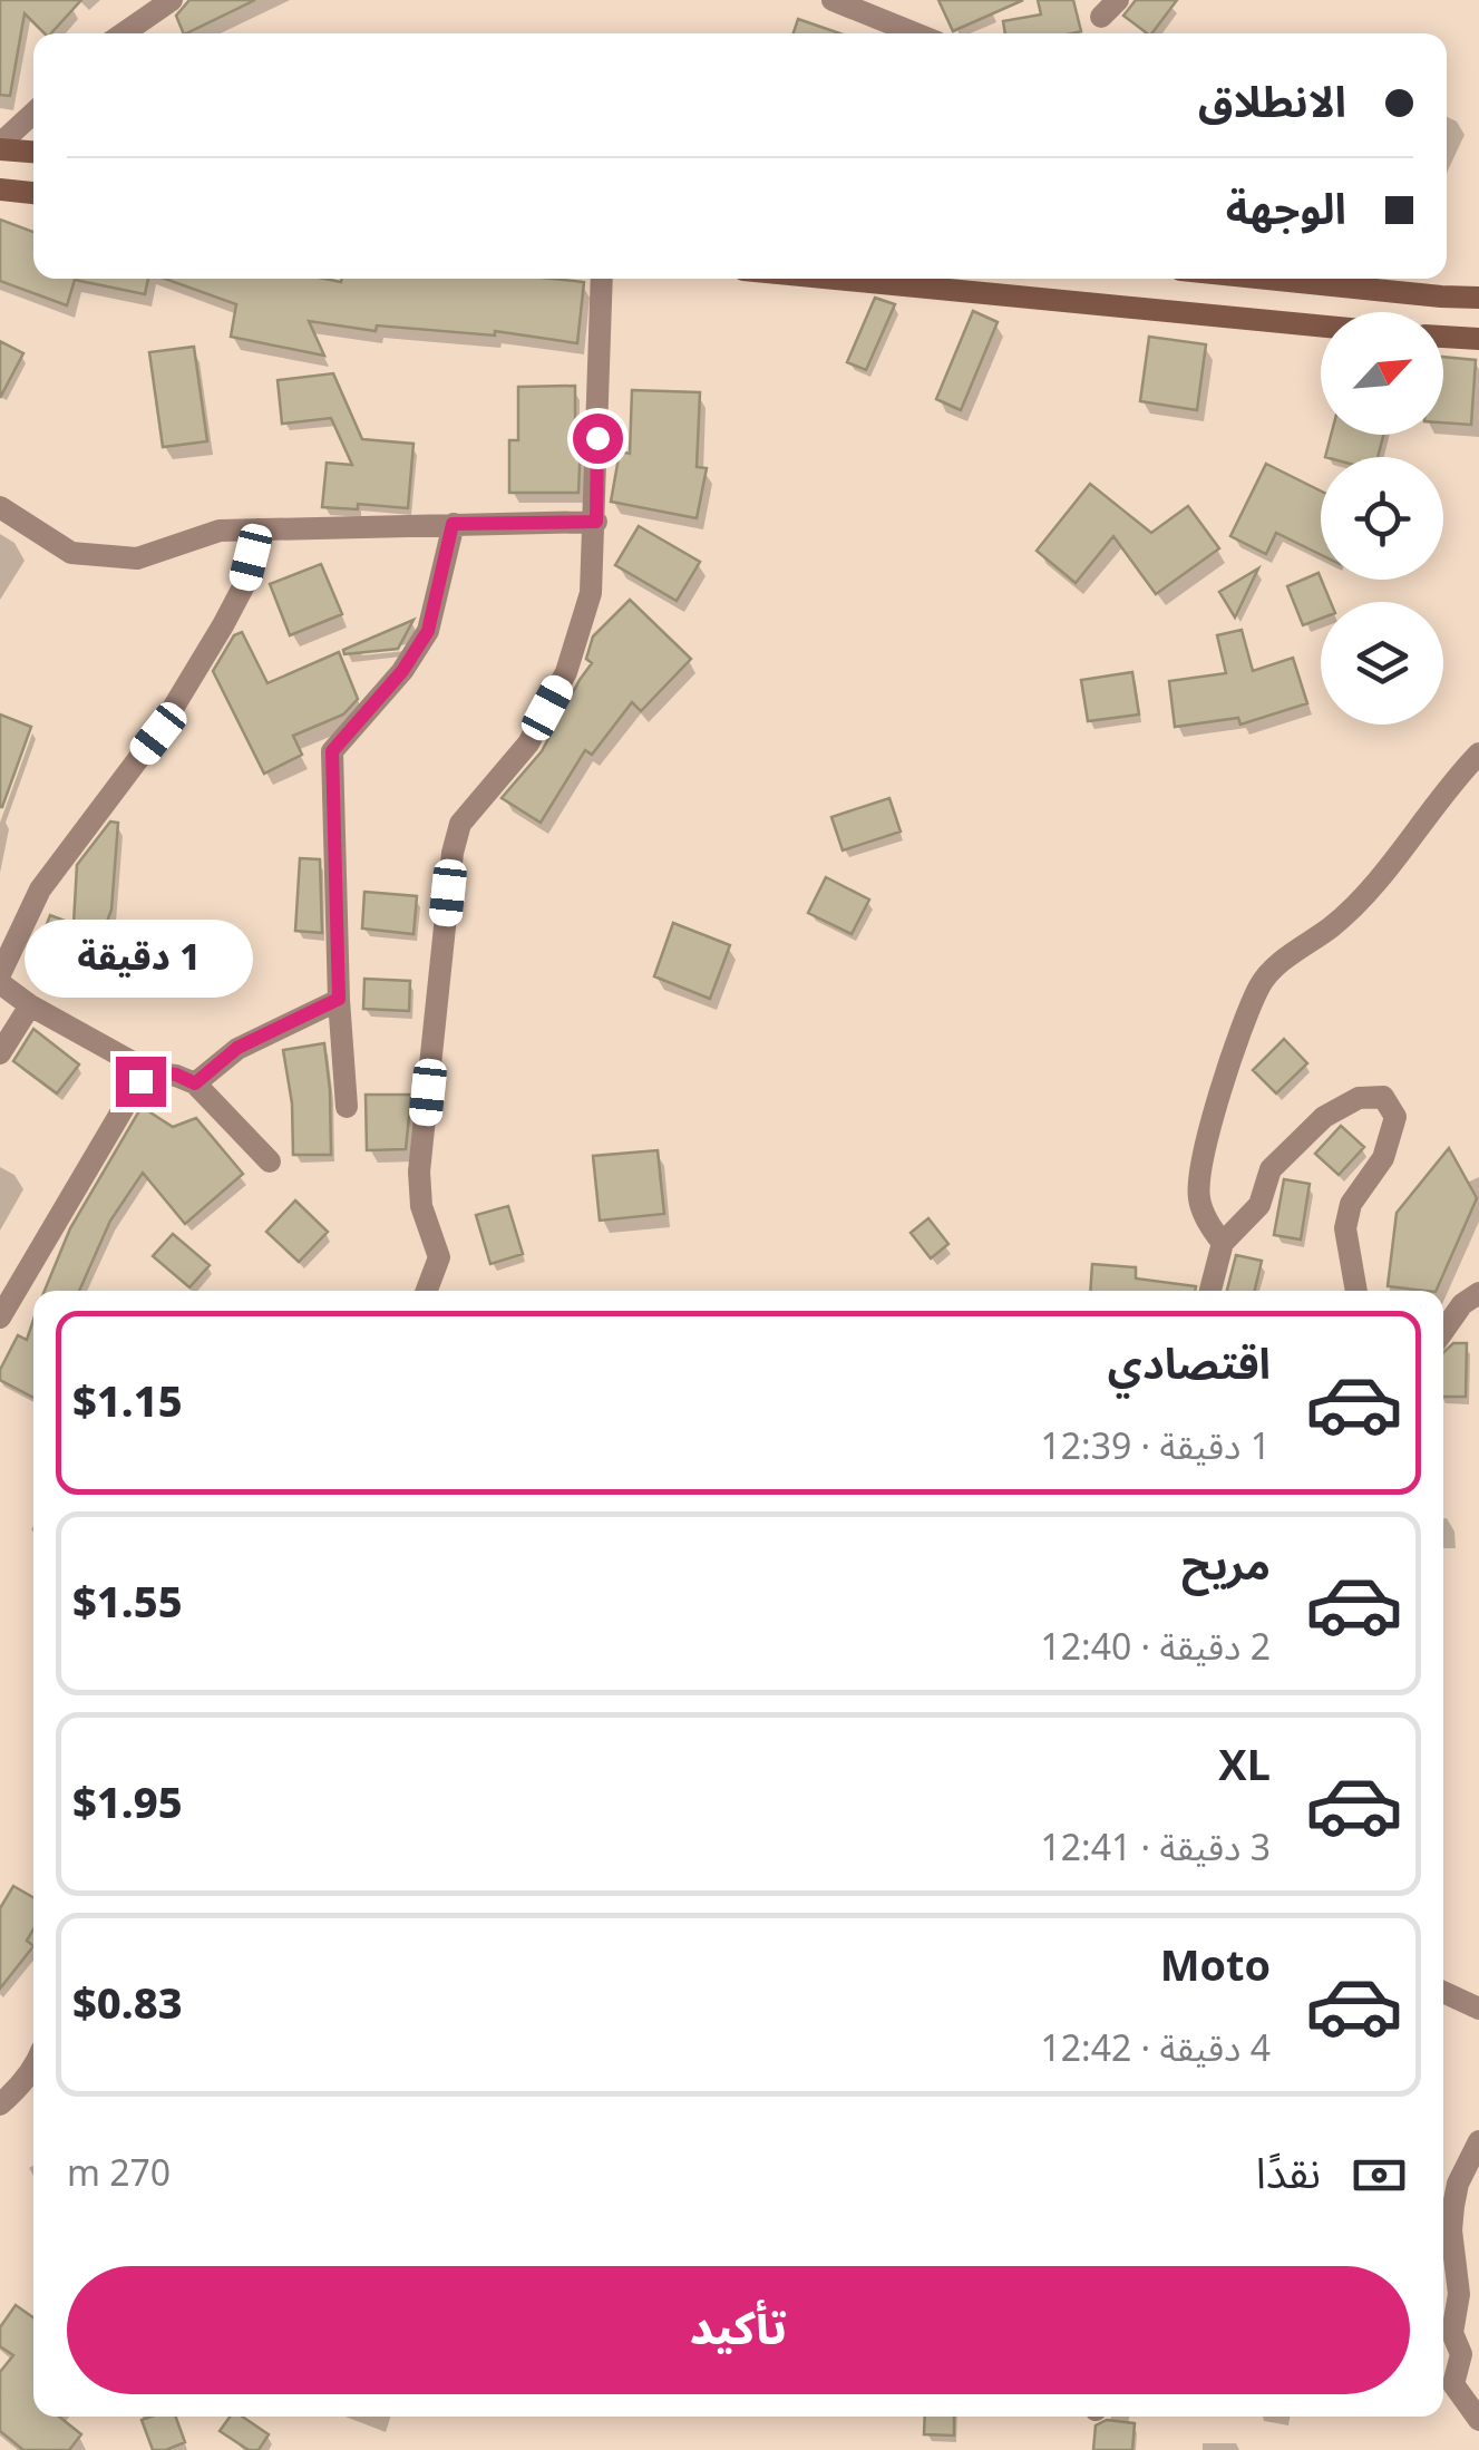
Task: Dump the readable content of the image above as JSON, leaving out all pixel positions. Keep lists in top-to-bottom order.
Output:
{
  "north": "top right",
  "page": {
    "banner": ["الانطلاق", "الوجهة"],
    "bubble": "1 دقيقة",
    "list": [
      {
        "name": "اقتصادي",
        "note": "1 دقيقة · 12:39",
        "value": "$1.15"
      },
      {
        "name": "مريح",
        "note": "2 دقيقة · 12:40",
        "value": "$1.55"
      },
      {
        "name": "XL",
        "note": "3 دقيقة · 12:41",
        "value": "$1.95"
      },
      {
        "name": "Moto",
        "note": "4 دقيقة · 12:42",
        "value": "$0.83"
      }
    ],
    "pay": ["نقدًا", "270 m"],
    "buttons": "تأكيد"
  }
}
